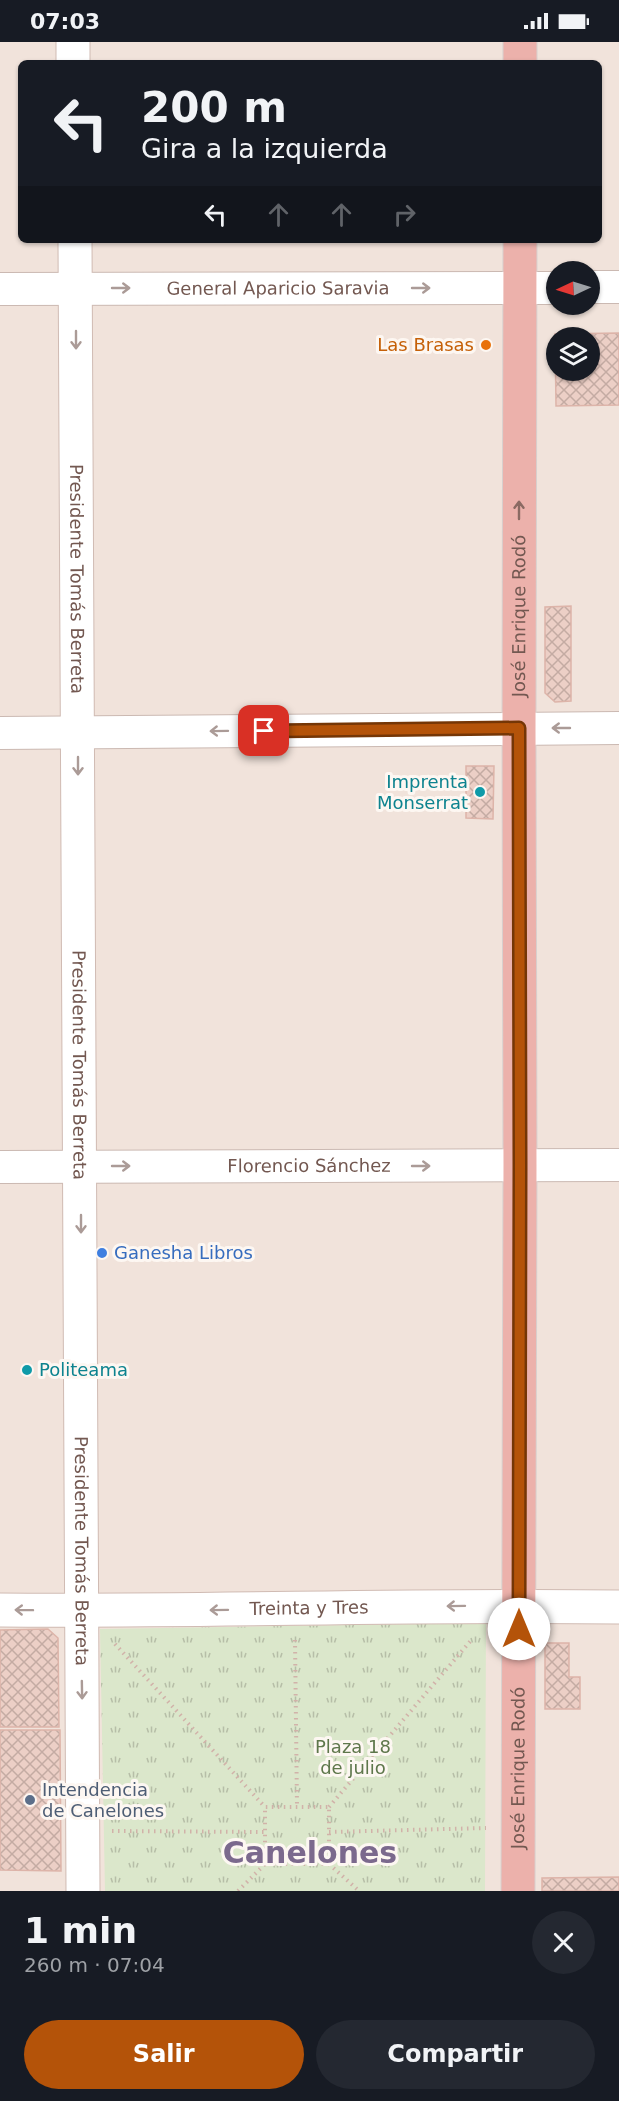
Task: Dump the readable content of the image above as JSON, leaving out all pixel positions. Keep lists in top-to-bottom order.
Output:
{
  "streets": {
    "highway": ["José Enrique Rodó"],
    "street": [
      "General Aparicio Saravia",
      "Presidente Tomás Berreta",
      "Florencio Sánchez",
      "Treinta y Tres"
    ]
  },
  "crossings": [
    ["General Aparicio Saravia", "Presidente Tomás Berreta"],
    ["General Aparicio Saravia", "José Enrique Rodó"],
    ["Presidente Tomás Berreta", "Florencio Sánchez"],
    ["Presidente Tomás Berreta", "Treinta y Tres"],
    ["José Enrique Rodó", "Florencio Sánchez"],
    ["José Enrique Rodó", "Treinta y Tres"]
  ],
  "one_way": [
    "General Aparicio Saravia",
    "Presidente Tomás Berreta",
    "Florencio Sánchez",
    "Treinta y Tres"
  ],
  "districts": ["Canelones"],
  "parks": ["Plaza 18 de julio"],
  "places": [
    "Las Brasas",
    "Imprenta Monserrat",
    "Ganesha Libros",
    "Politeama",
    "Intendencia de Canelones"
  ],
  "north": "left",
  "page": {
    "status": "07:03",
    "turn": ["200 m", "Gira a la izquierda"],
    "heading": ["1 min", "260 m · 07:04"],
    "buttons": ["Salir", "Compartir"]
  }
}
